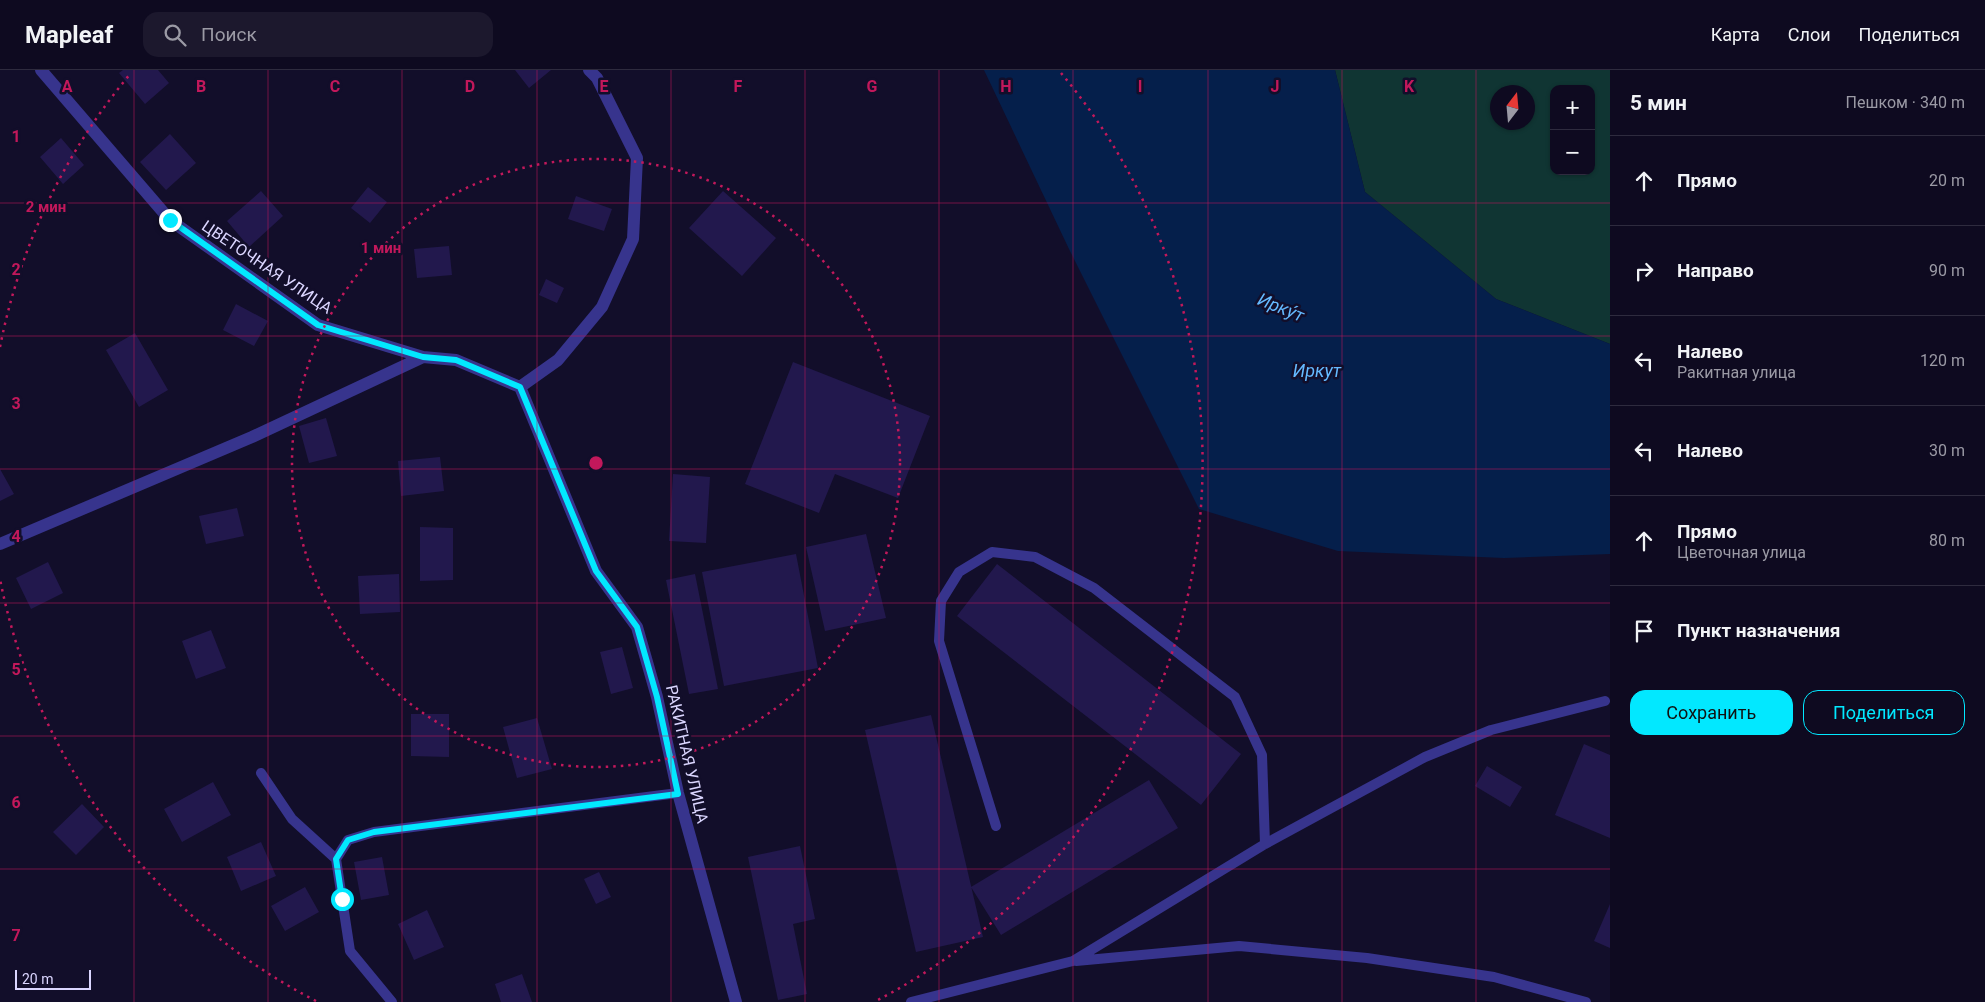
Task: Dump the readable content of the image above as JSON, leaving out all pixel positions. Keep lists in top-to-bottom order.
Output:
{
  "streets": {
    "street": ["ЦВЕТОЧНАЯ УЛИЦА", "РАКИТНАЯ УЛИЦА"]
  },
  "crossings": [
    ["ЦВЕТОЧНАЯ УЛИЦА", "РАКИТНАЯ УЛИЦА"]
  ],
  "water": ["Ирку́т", "Иркут"],
  "scale_bar": "20 m",
  "north": "top",
  "page": {
    "header": "Mapleaf",
    "search": "Поиск",
    "nav": ["Карта", "Слои", "Поделиться"],
    "heading": ["5 мин", "Пешком · 340 m"],
    "map_buttons": ["+", "−"],
    "list": [
      ["Прямо", "20 m"],
      ["Направо", "90 m"],
      ["Налево", "Ракитная улица", "120 m"],
      ["Налево", "30 m"],
      ["Прямо", "Цветочная улица", "80 m"],
      "Пункт назначения"
    ],
    "buttons": ["Сохранить", "Поделиться"],
    "scale": "20 m"
  },
  "grid": {
    "columns": [
      "A",
      "B",
      "C",
      "D",
      "E",
      "F",
      "G",
      "H",
      "I",
      "J",
      "K"
    ],
    "rows": [
      "1",
      "2",
      "3",
      "4",
      "5",
      "6",
      "7"
    ]
  },
  "rings": ["2 мин", "1 мин"]
}
